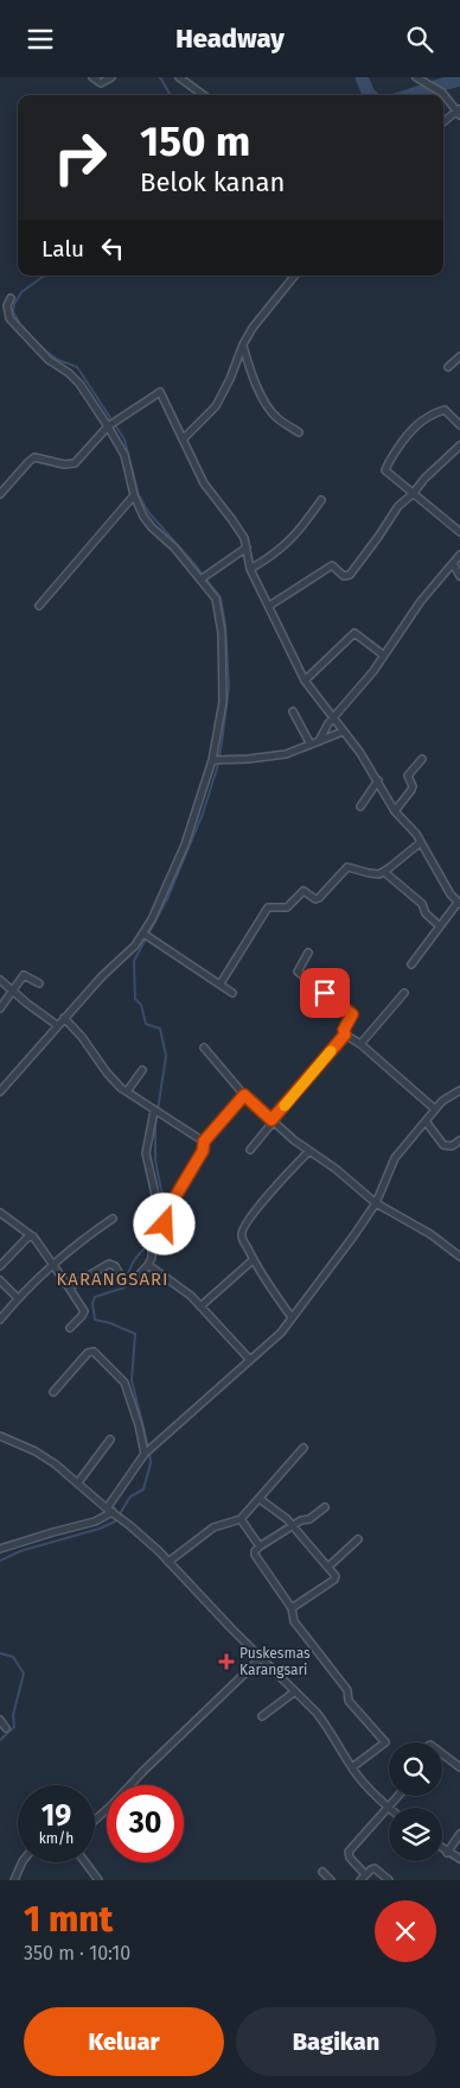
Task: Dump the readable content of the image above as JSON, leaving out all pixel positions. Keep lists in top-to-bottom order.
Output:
{
  "districts": ["KARANGSARI"],
  "places": {
    "health": ["Puskesmas Karangsari"]
  },
  "page": {
    "header": "Headway",
    "turn": ["150 m", "Belok kanan"],
    "then": "Lalu",
    "speed": "19 km/h",
    "limit": "30",
    "heading": ["1 mnt", "350 m · 10:10"],
    "buttons": ["Keluar", "Bagikan"]
  }
}
